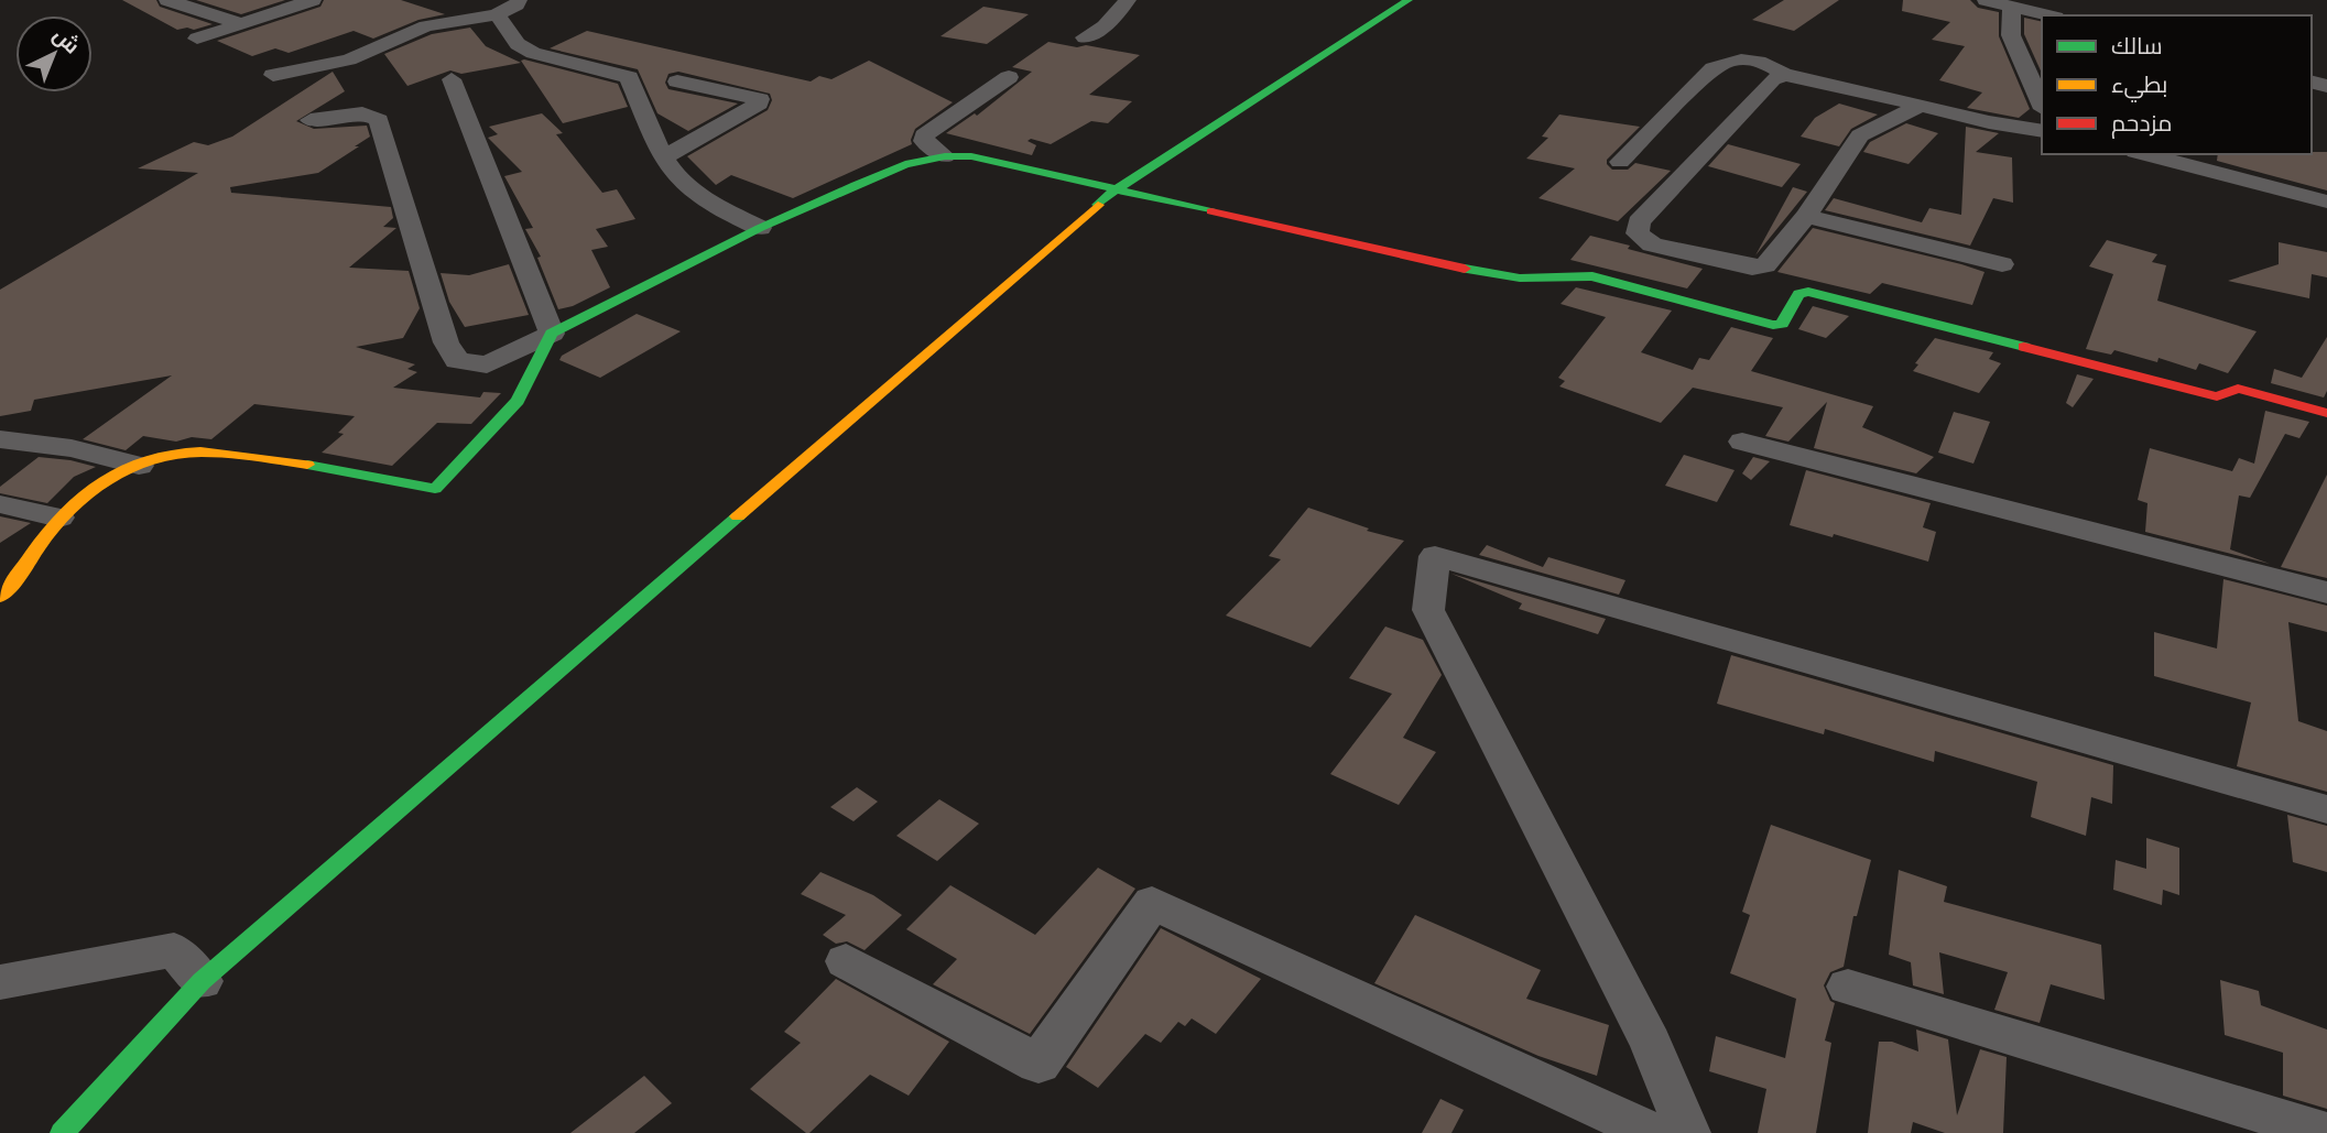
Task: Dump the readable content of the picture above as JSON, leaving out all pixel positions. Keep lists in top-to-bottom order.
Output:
{
  "legend": ["سالك", "بطيء", "مزدحم"],
  "north": "top right"
}
